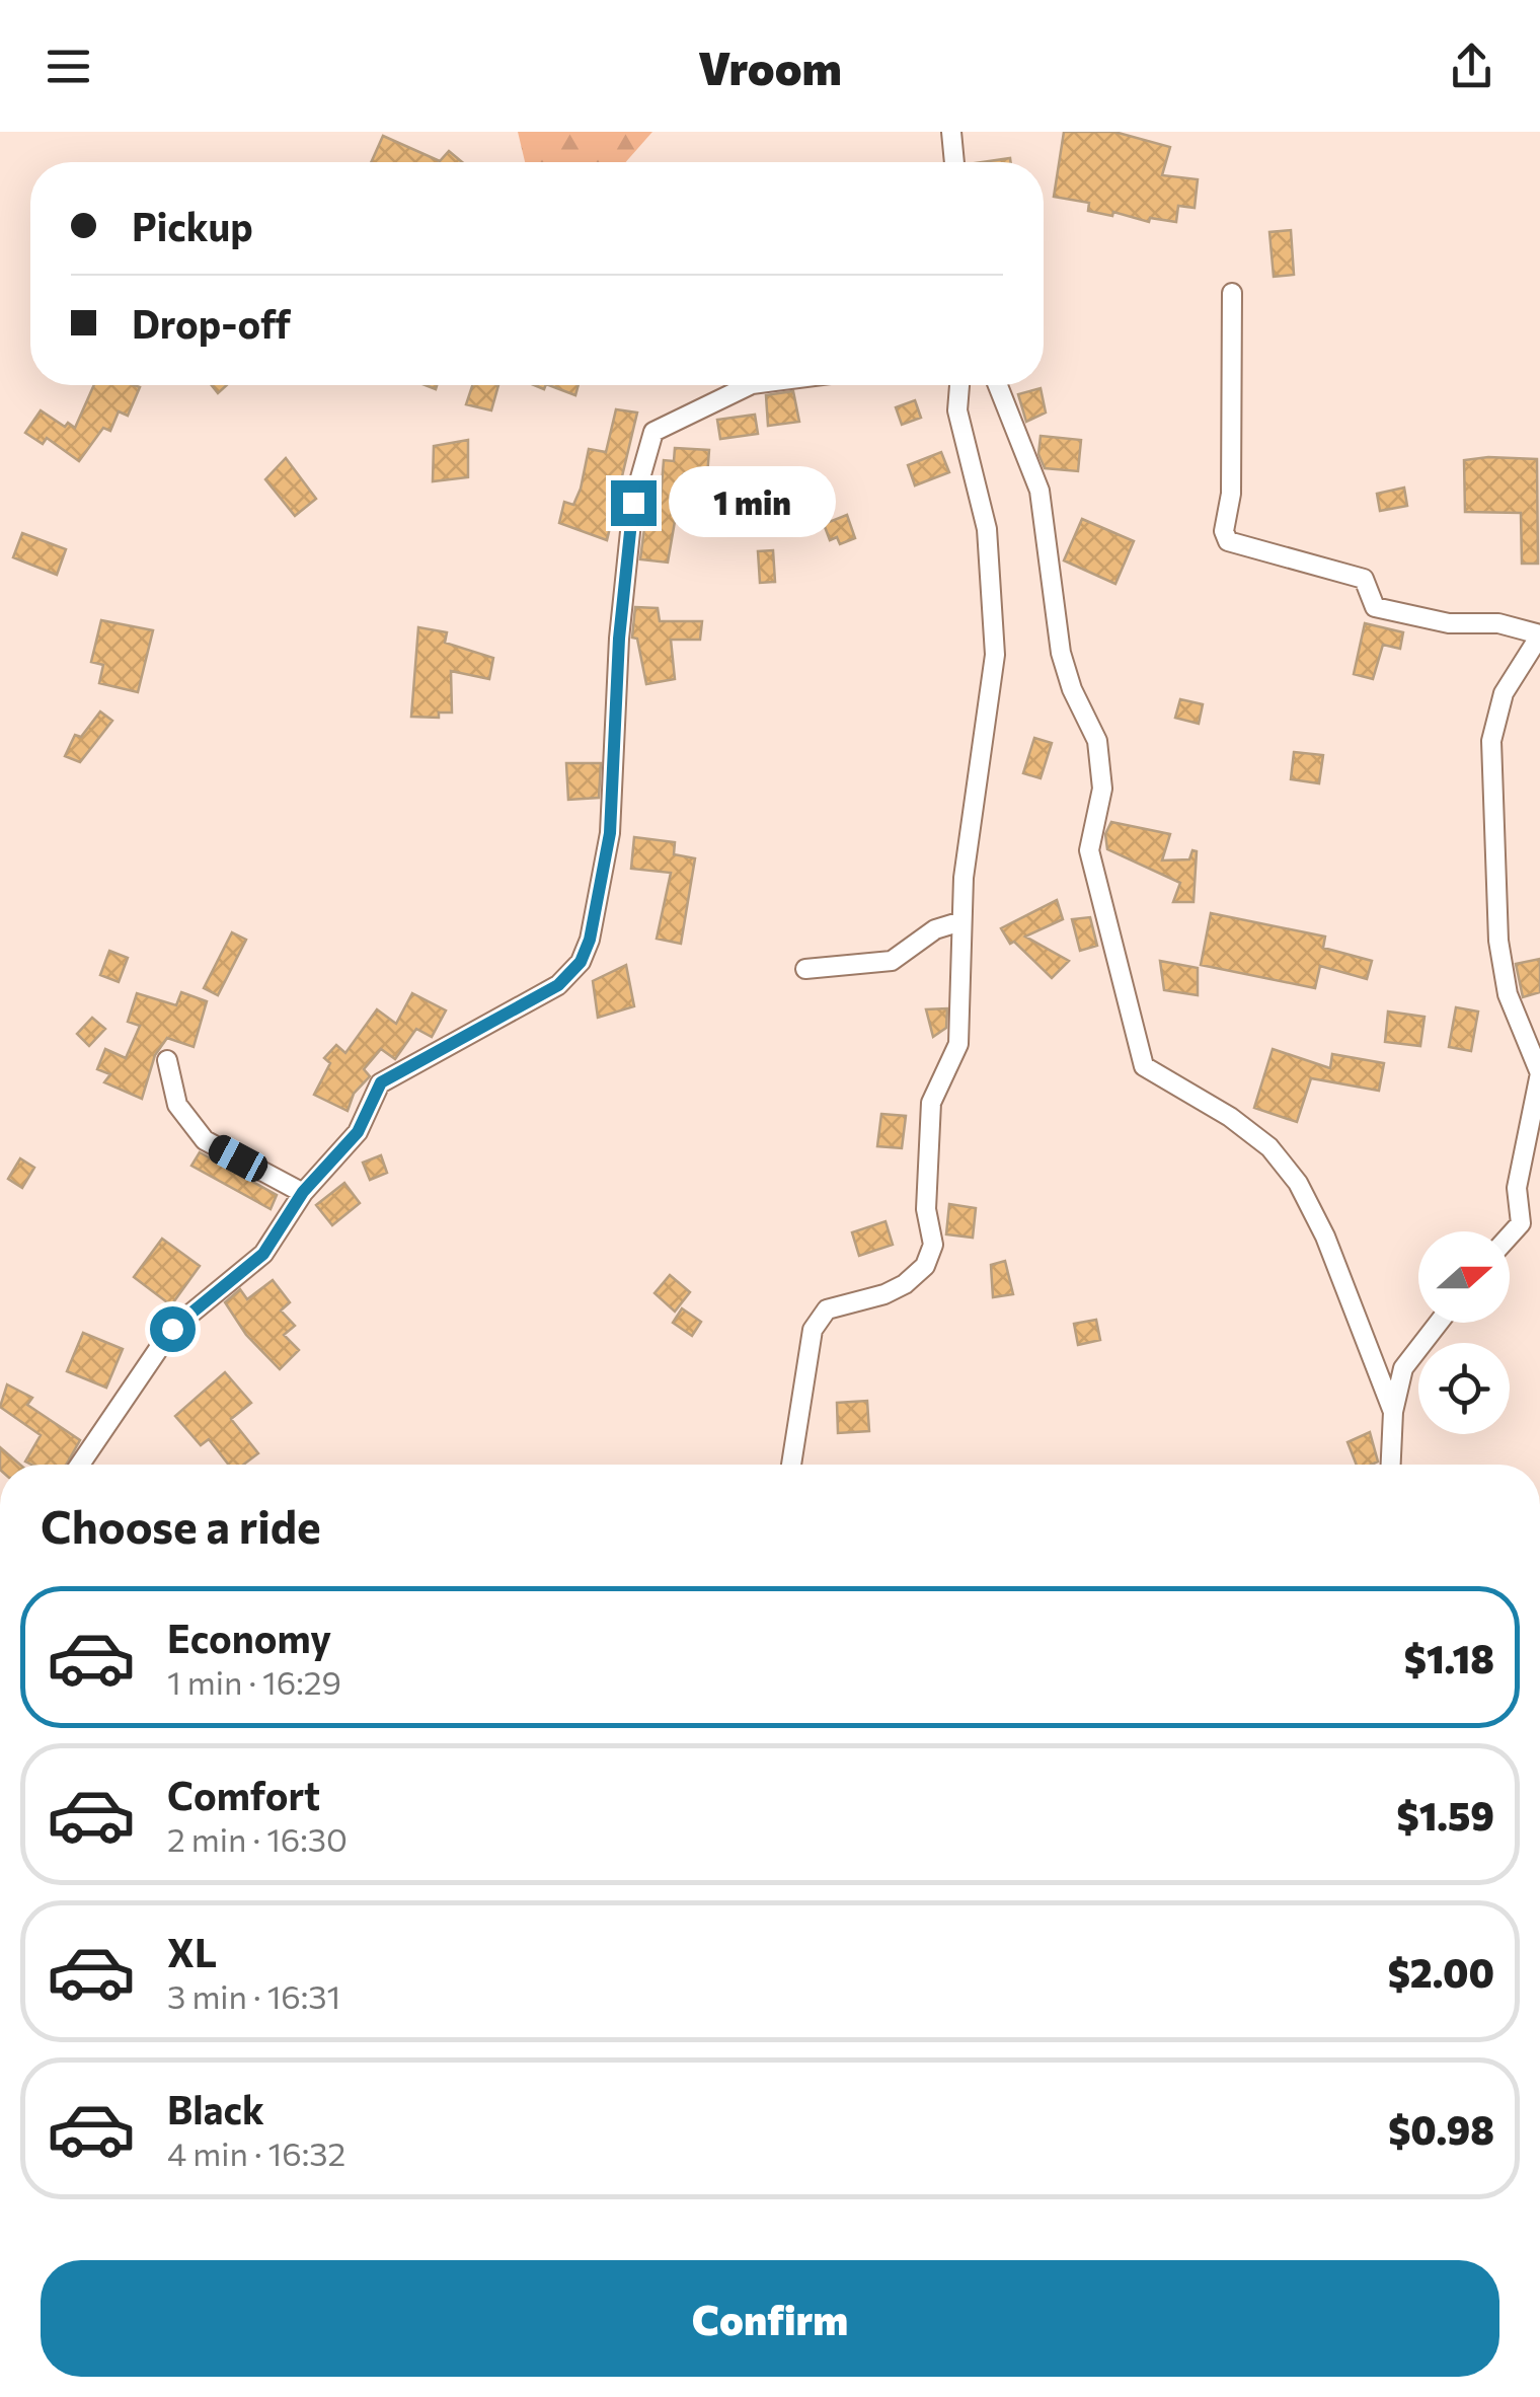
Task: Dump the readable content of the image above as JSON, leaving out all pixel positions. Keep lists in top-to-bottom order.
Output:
{
  "north": "right",
  "page": {
    "header": "Vroom",
    "banner": ["Pickup", "Drop-off"],
    "bubble": "1 min",
    "heading": "Choose a ride",
    "list": [
      {
        "name": "Economy",
        "note": "1 min · 16:29",
        "value": "$1.18"
      },
      {
        "name": "Comfort",
        "note": "2 min · 16:30",
        "value": "$1.59"
      },
      {
        "name": "XL",
        "note": "3 min · 16:31",
        "value": "$2.00"
      },
      {
        "name": "Black",
        "note": "4 min · 16:32",
        "value": "$0.98"
      }
    ],
    "buttons": "Confirm"
  }
}
